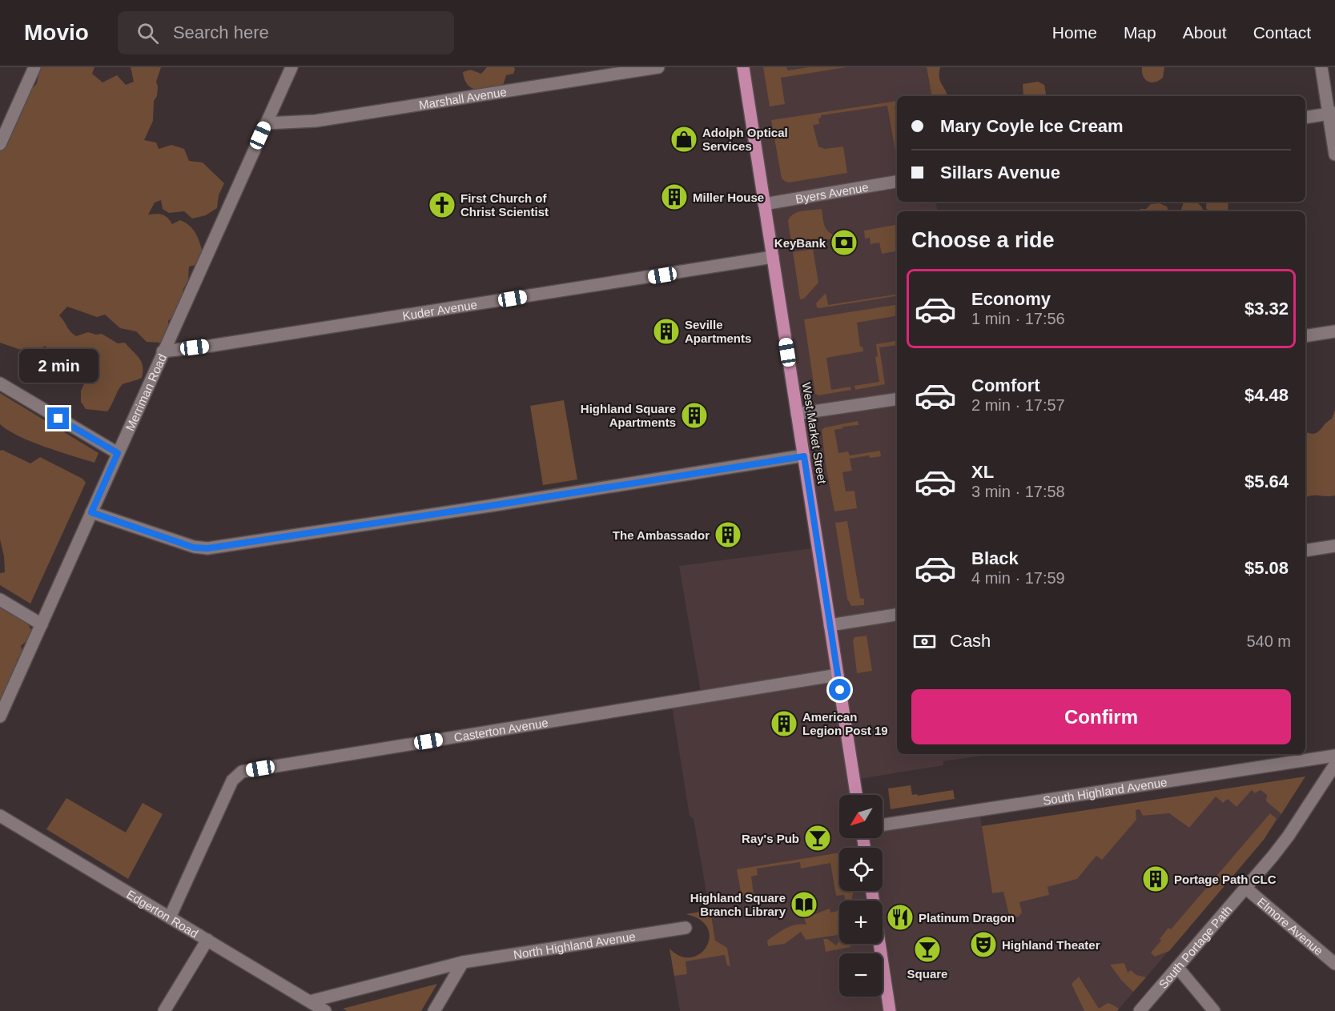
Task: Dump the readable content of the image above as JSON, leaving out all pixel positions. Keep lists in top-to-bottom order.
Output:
{
  "streets": {
    "main road": ["West Market Street"],
    "street": [
      "Marshall Avenue",
      "Byers Avenue",
      "Kuder Avenue",
      "Merriman Road",
      "Casterton Avenue",
      "South Highland Avenue",
      "Edgerton Road",
      "Elmore Avenue",
      "North Highland Avenue",
      "South Portage Path"
    ]
  },
  "crossings": [
    ["Marshall Avenue", "Merriman Road"],
    ["Byers Avenue", "West Market Street"],
    ["Kuder Avenue", "Merriman Road"],
    ["Kuder Avenue", "West Market Street"],
    ["West Market Street", "Casterton Avenue"],
    ["Casterton Avenue", "Edgerton Road"],
    ["Edgerton Road", "North Highland Avenue"],
    ["Elmore Avenue", "South Portage Path"]
  ],
  "places": {
    "shop": ["Adolph Optical Services"],
    "building": [
      "Miller House",
      "Seville Apartments",
      "Highland Square Apartments",
      "The Ambassador",
      "American Legion Post 19",
      "Portage Path CLC"
    ],
    "church": ["First Church of Christ Scientist"],
    "bank": ["KeyBank"],
    "bar": ["Ray's Pub", "Square"],
    "library": ["Highland Square Branch Library"],
    "restaurant": ["Platinum Dragon"],
    "theatre": ["Highland Theater"]
  },
  "north": "bottom left",
  "page": {
    "header": "Movio",
    "search": "Search here",
    "nav": [
      "Home",
      "Map",
      "About",
      "Contact"
    ],
    "banner": ["Mary Coyle Ice Cream", "Sillars Avenue"],
    "heading": "Choose a ride",
    "list": [
      {
        "name": "Economy",
        "note": "1 min · 17:56",
        "value": "$3.32"
      },
      {
        "name": "Comfort",
        "note": "2 min · 17:57",
        "value": "$4.48"
      },
      {
        "name": "XL",
        "note": "3 min · 17:58",
        "value": "$5.64"
      },
      {
        "name": "Black",
        "note": "4 min · 17:59",
        "value": "$5.08"
      }
    ],
    "bubble": "2 min",
    "pay": ["Cash", "540 m"],
    "buttons": "Confirm",
    "map_buttons": ["+", "−"]
  }
}
